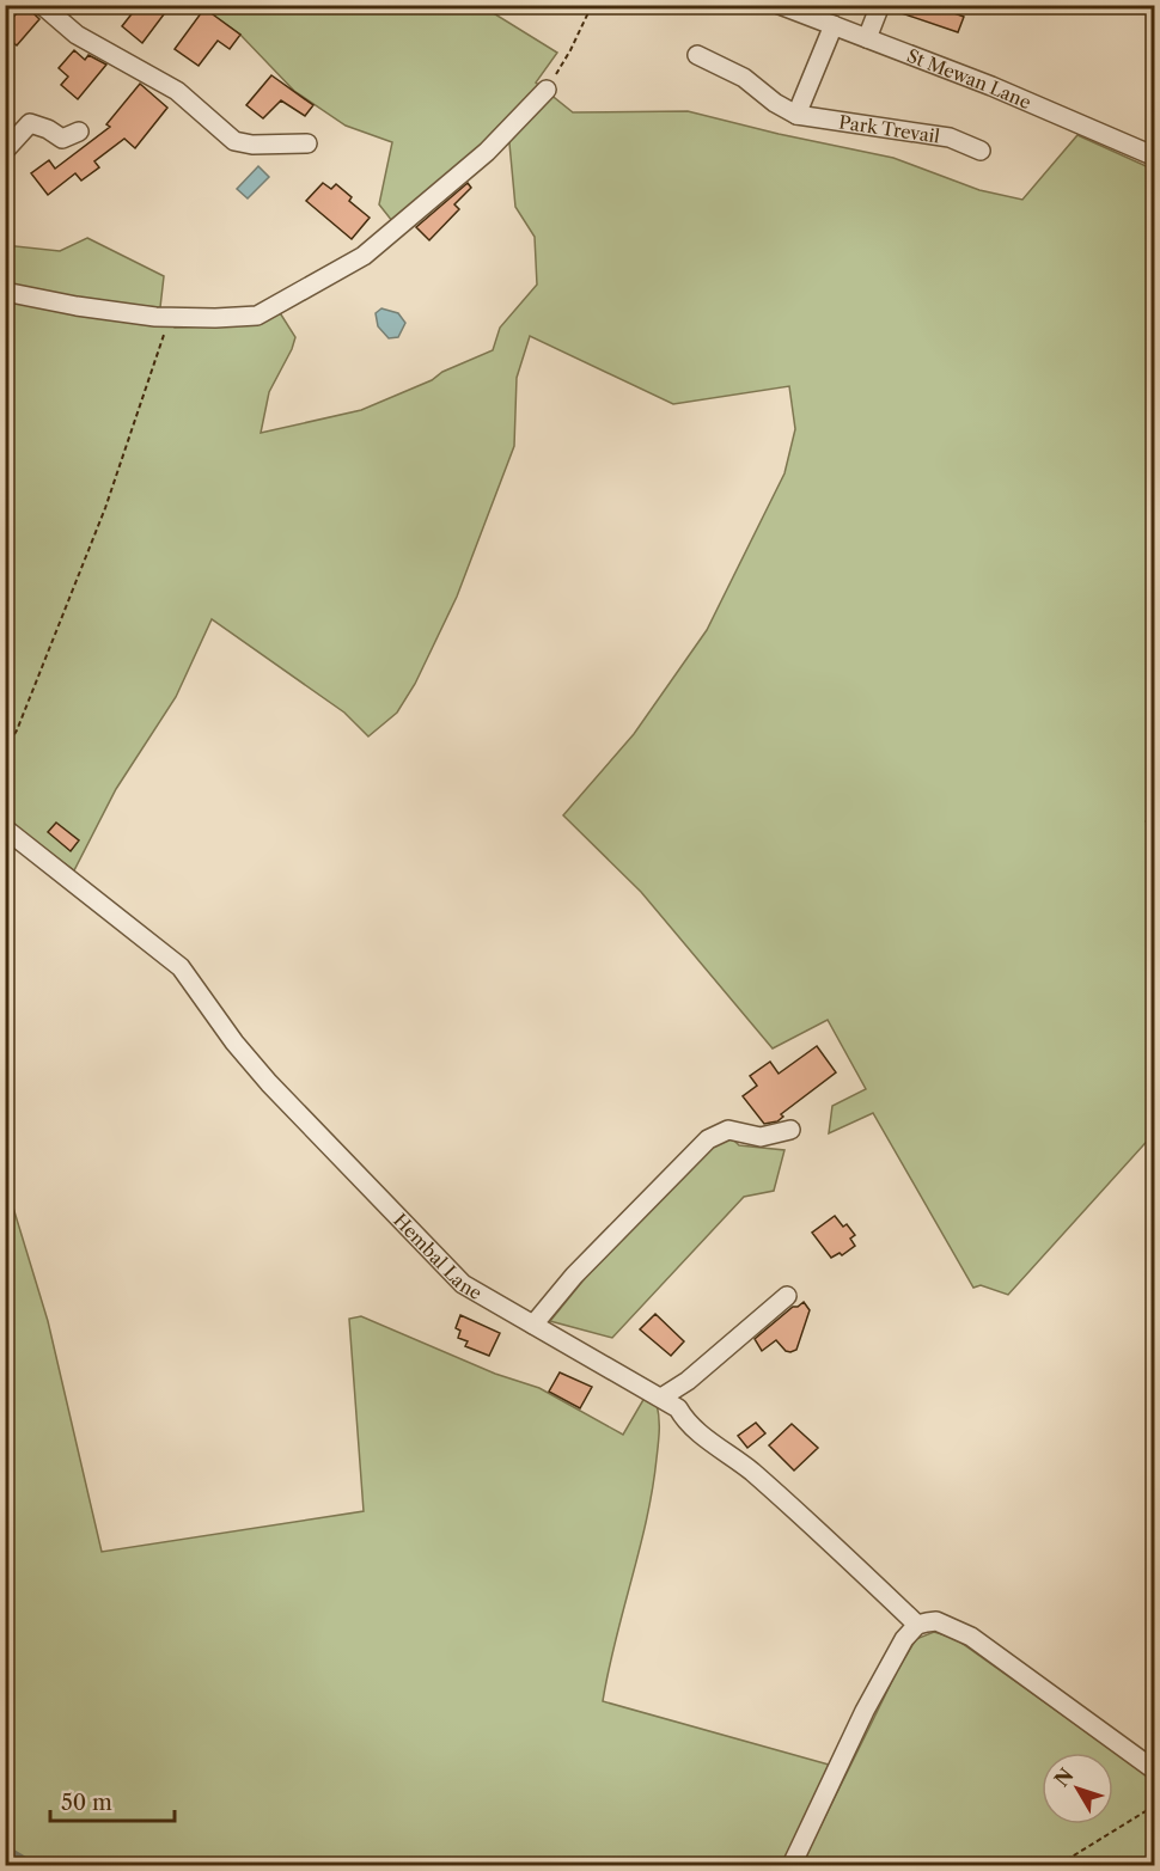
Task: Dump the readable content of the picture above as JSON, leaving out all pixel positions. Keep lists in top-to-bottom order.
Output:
{
  "streets": {
    "street": ["St Mewan Lane", "Park Trevail", "Hembal Lane"]
  },
  "scale_bar": "50 m",
  "north": "top left"
}
